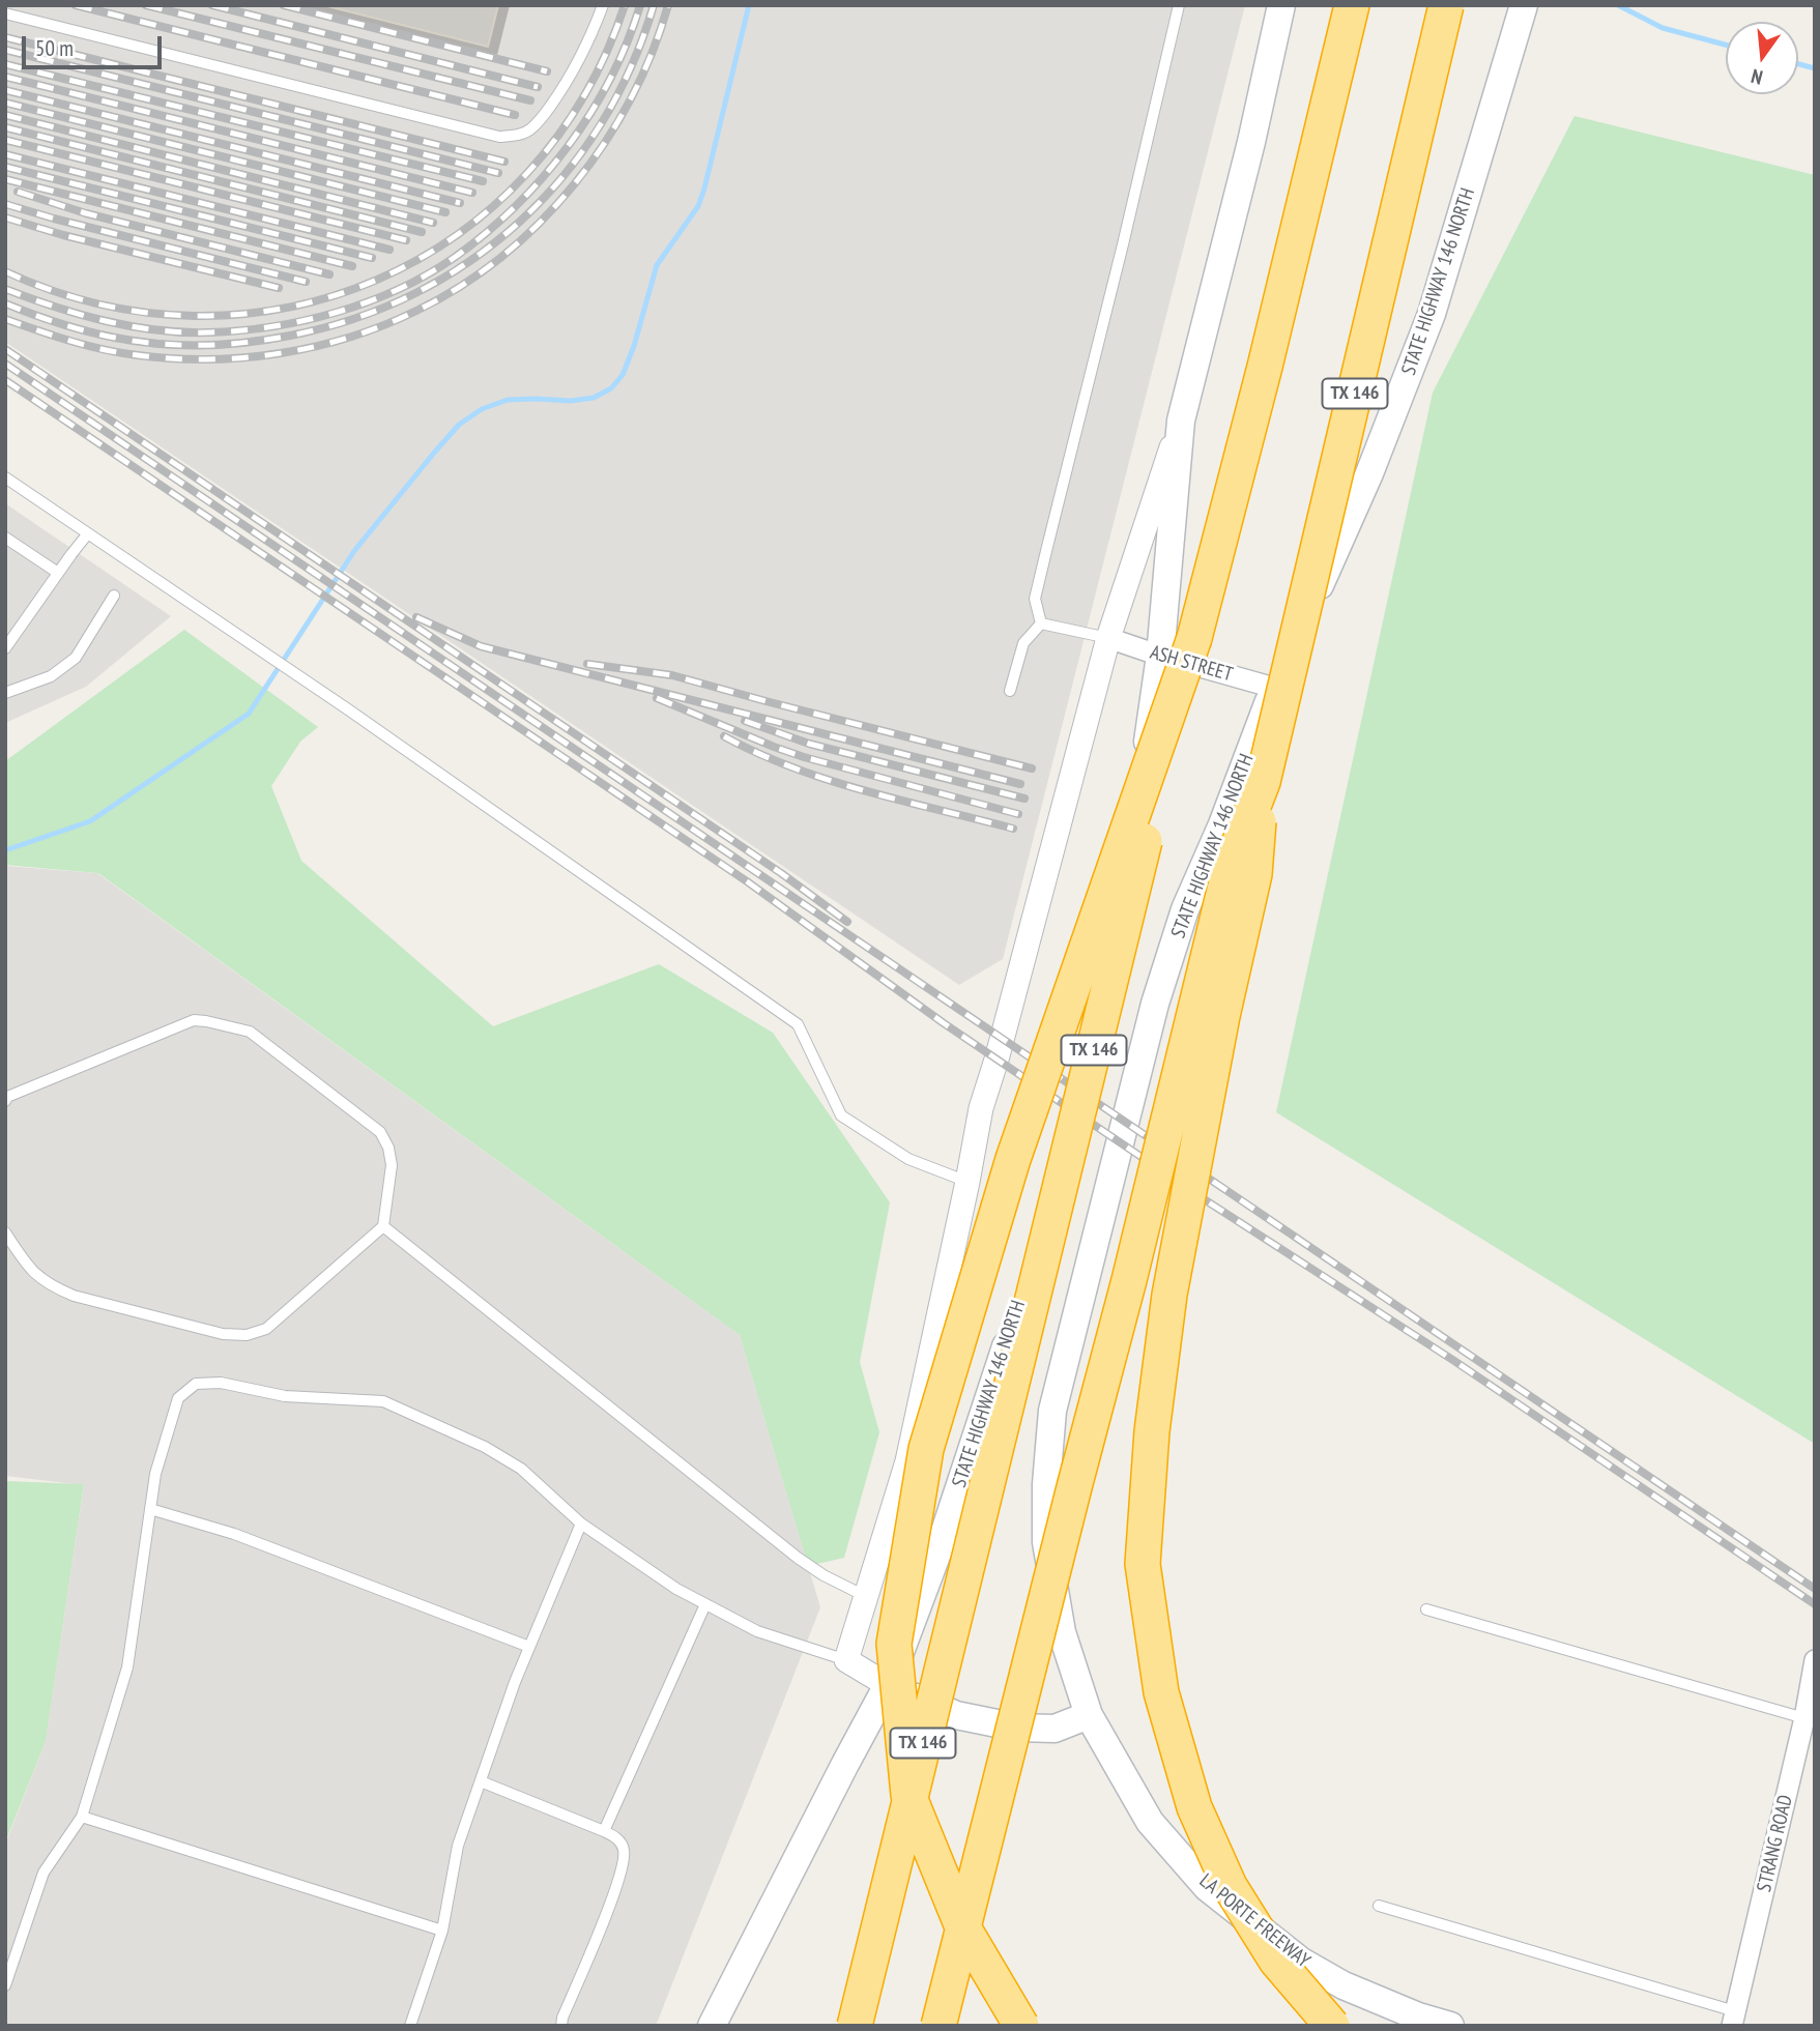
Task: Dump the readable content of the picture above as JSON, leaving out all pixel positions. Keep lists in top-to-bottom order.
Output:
{
  "streets": {
    "highway": ["TX 146"],
    "main road": ["STATE HIGHWAY 146 NORTH", "LA PORTE FREEWAY"],
    "street": ["ASH STREET", "STRANG ROAD"]
  },
  "crossings": [
    ["STATE HIGHWAY 146 NORTH", "ASH STREET"],
    ["STATE HIGHWAY 146 NORTH", "LA PORTE FREEWAY"]
  ],
  "scale_bar": "50 m",
  "north": "bottom"
}
